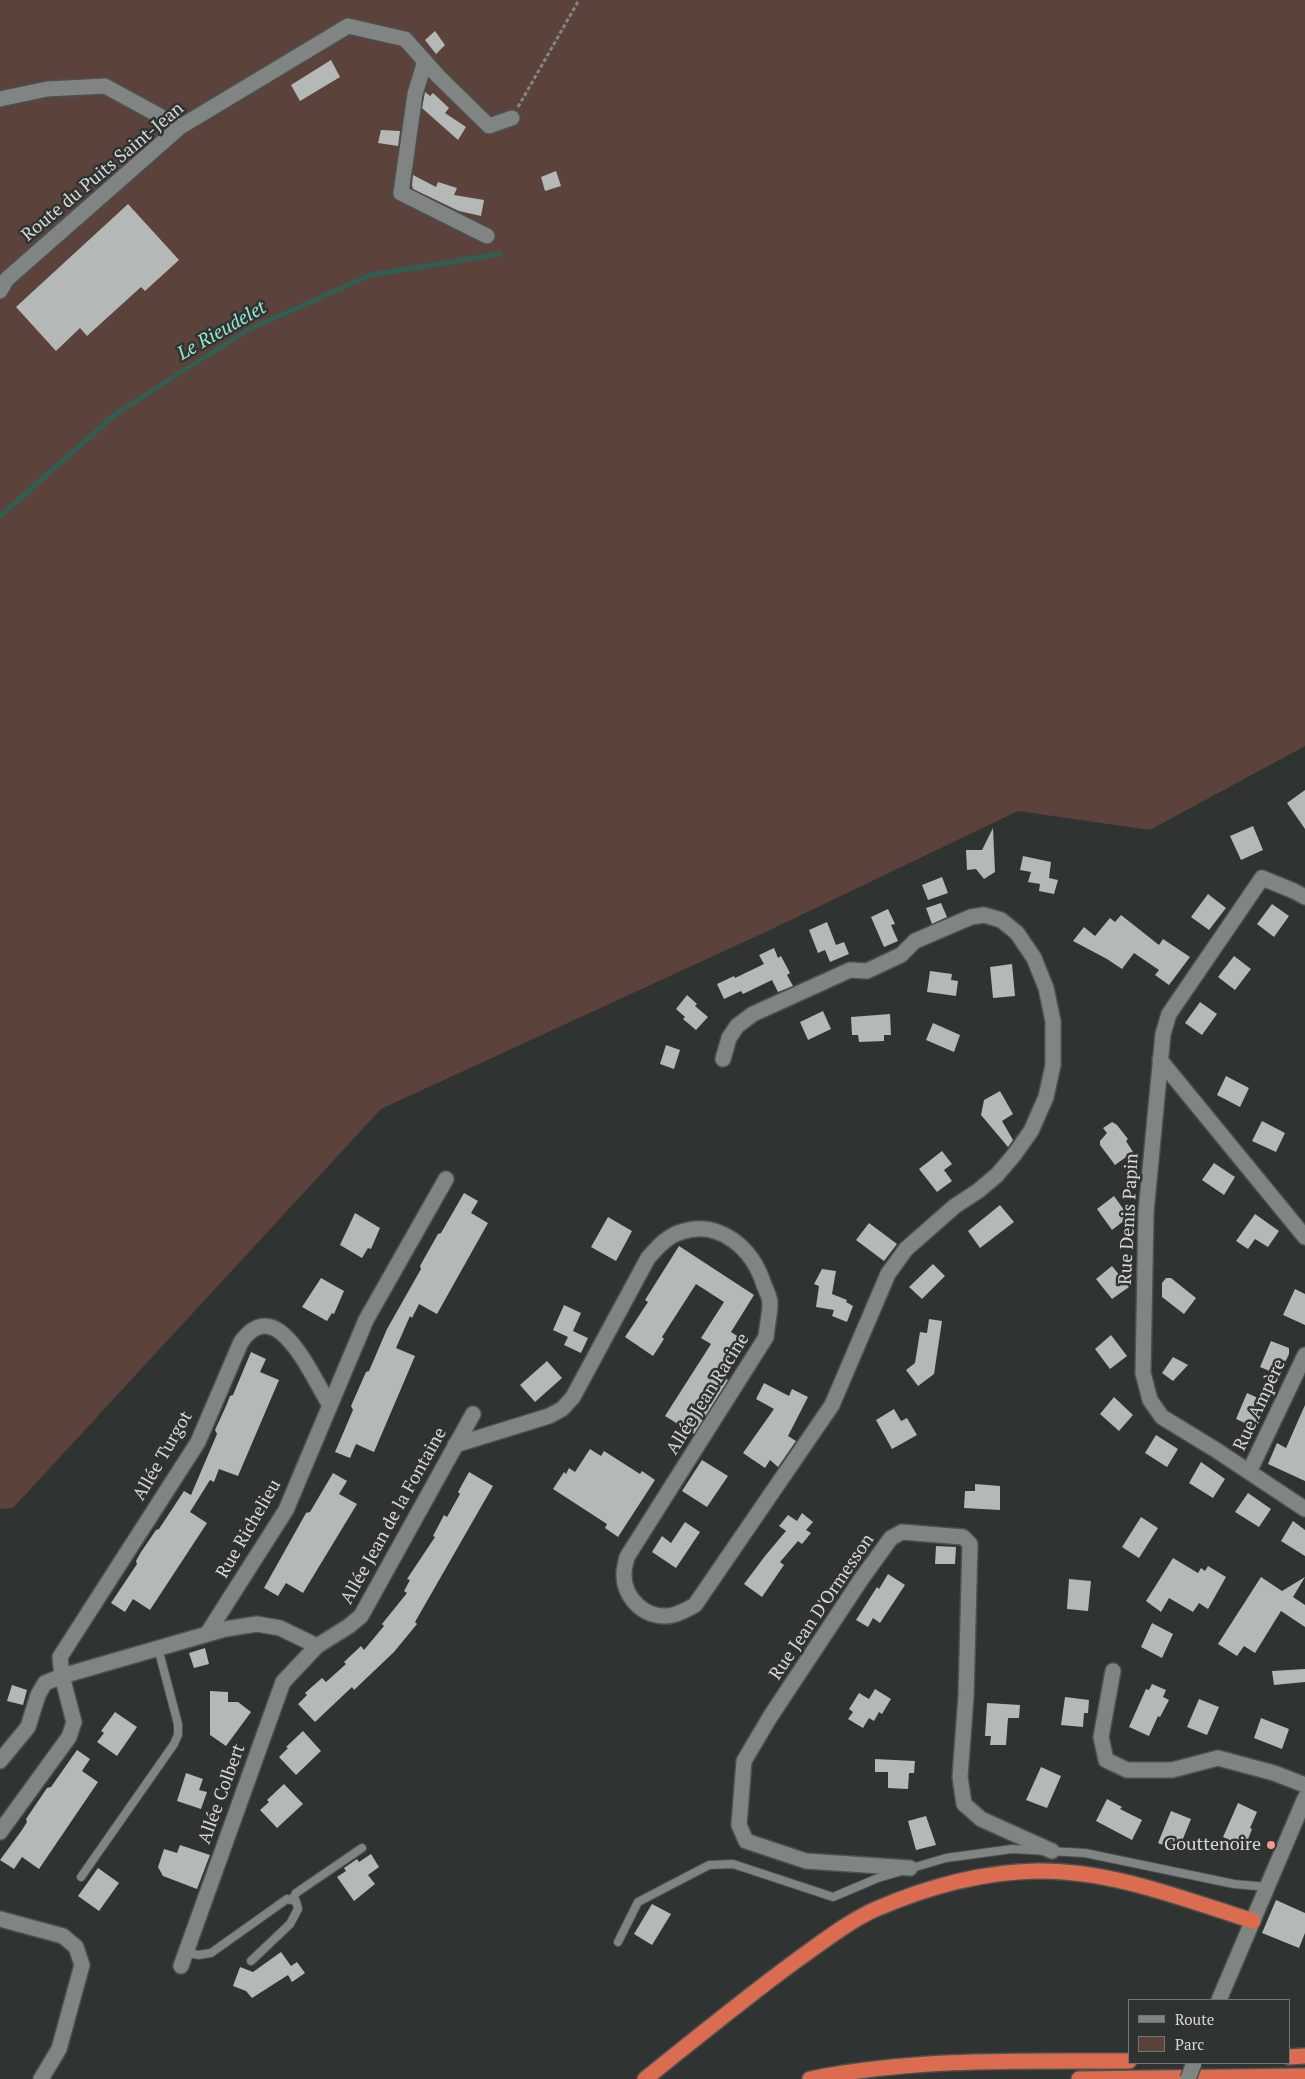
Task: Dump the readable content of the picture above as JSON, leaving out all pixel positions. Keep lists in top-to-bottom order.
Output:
{
  "streets": {
    "street": [
      "Route du Puits Saint-Jean",
      "Rue Denis Papin",
      "Allée Jean Racine",
      "Rue Ampère",
      "Allée Turgot",
      "Allée Jean de la Fontaine",
      "Rue Richelieu",
      "Rue Jean D'Ormesson",
      "Allée Colbert"
    ]
  },
  "crossings": [
    ["Rue Denis Papin", "Rue Ampère"],
    ["Allée Jean Racine", "Allée Jean de la Fontaine"],
    ["Allée Turgot", "Rue Richelieu"],
    ["Allée Jean de la Fontaine", "Allée Colbert"]
  ],
  "water": ["Le Rieudelet"],
  "places": ["Gouttenoire"],
  "legend": ["Route", "Parc"]
}
